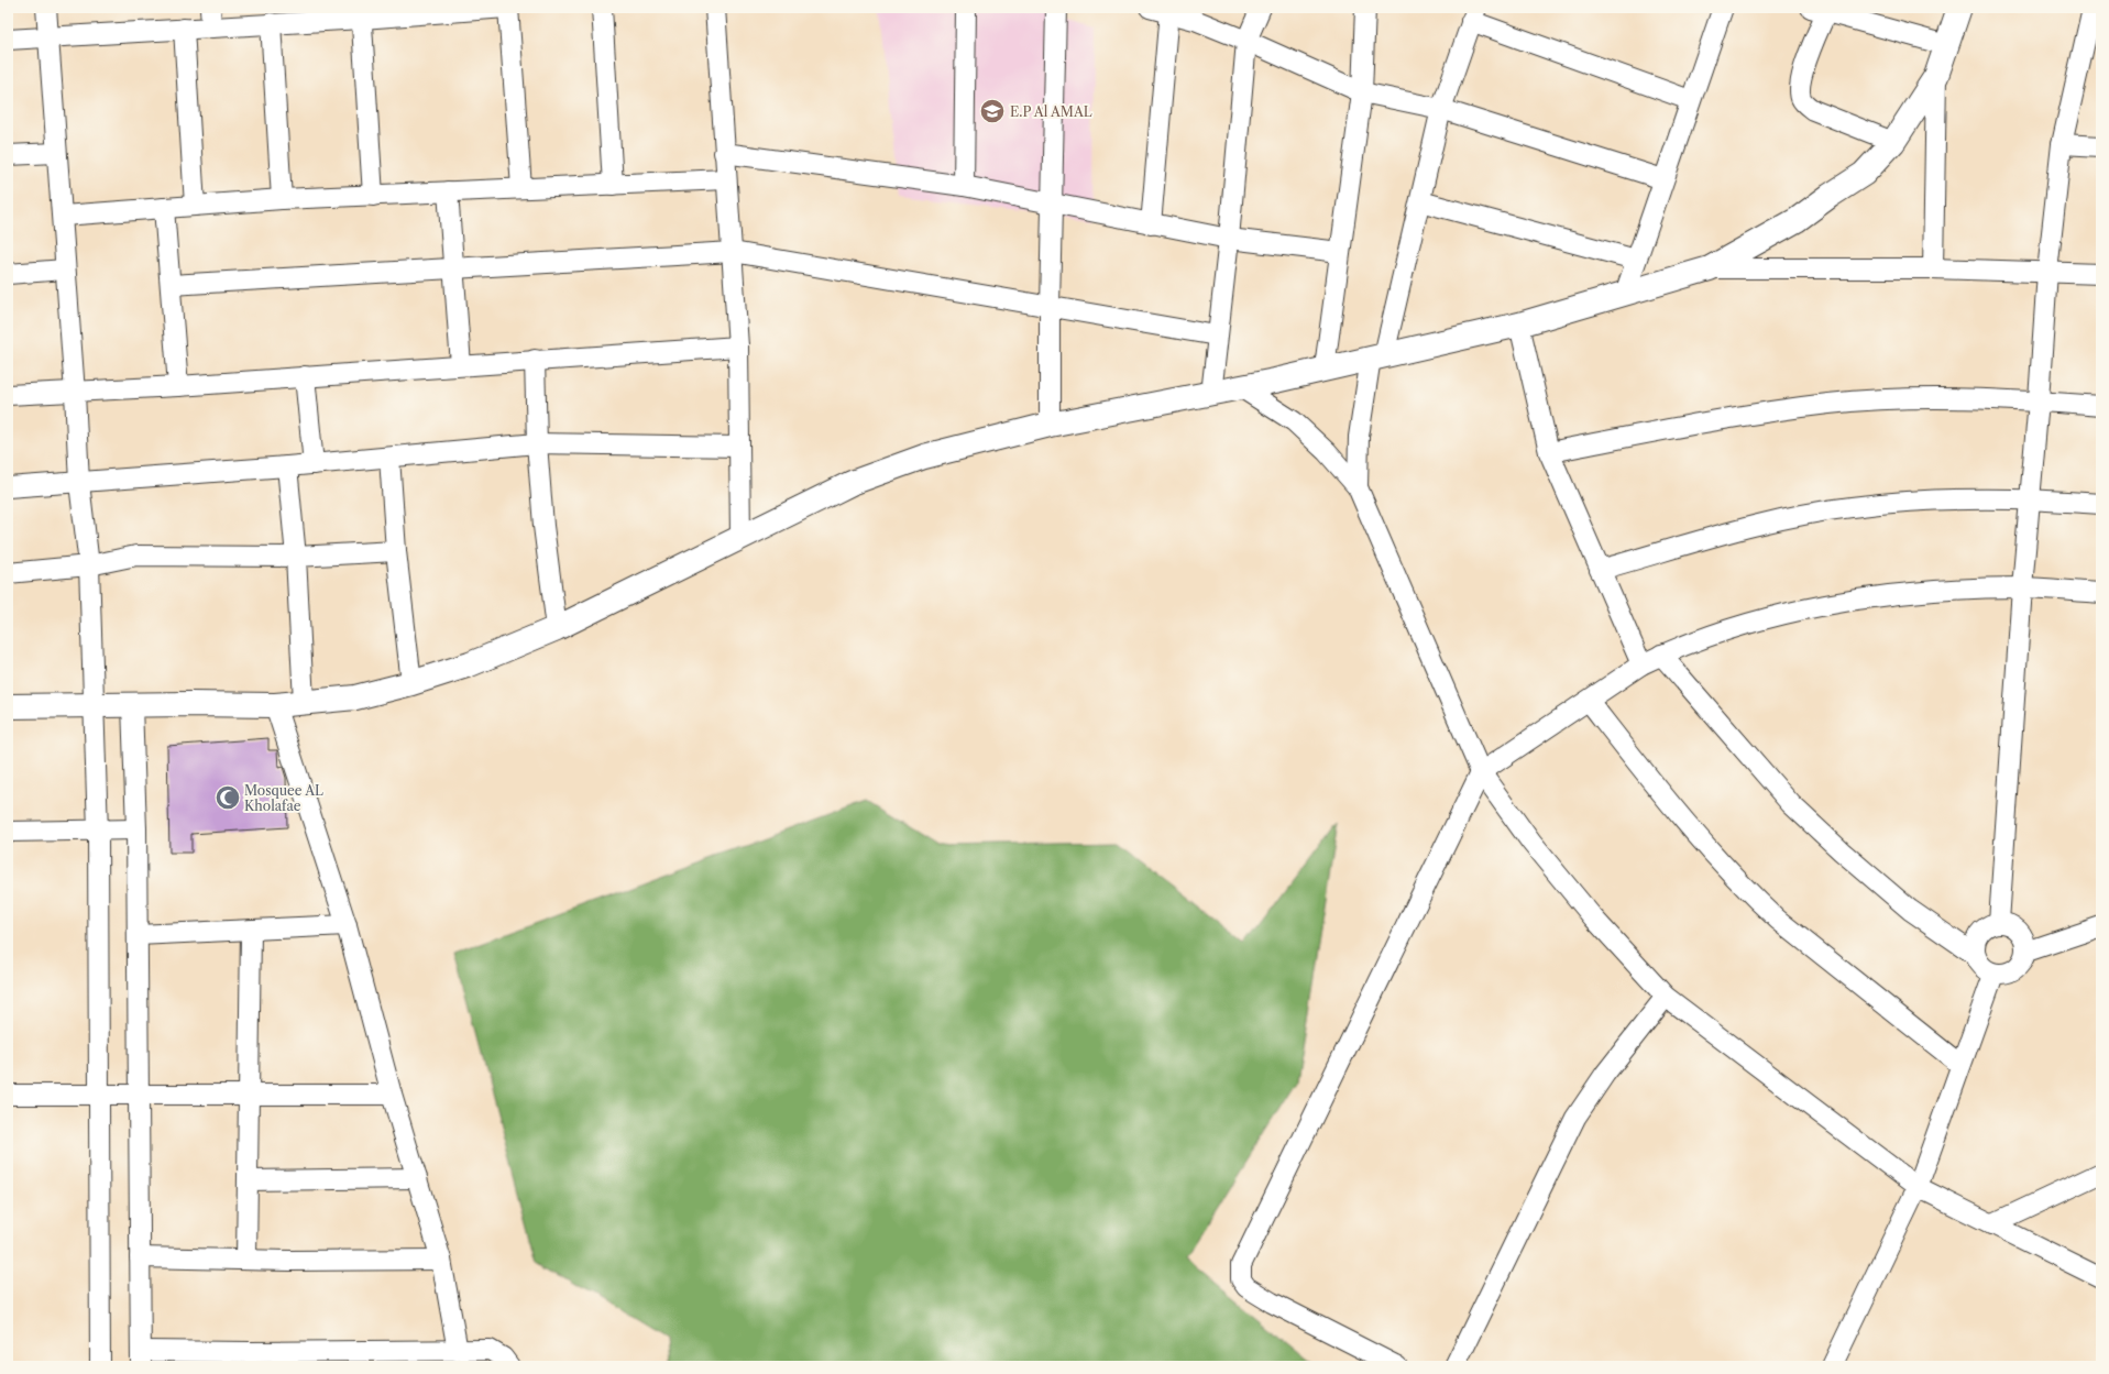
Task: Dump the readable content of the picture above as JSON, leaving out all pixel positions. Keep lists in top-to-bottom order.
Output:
{
  "places": {
    "school or university": ["E.P Al AMAL"],
    "mosque": ["Mosquee AL Kholafae"]
  }
}
